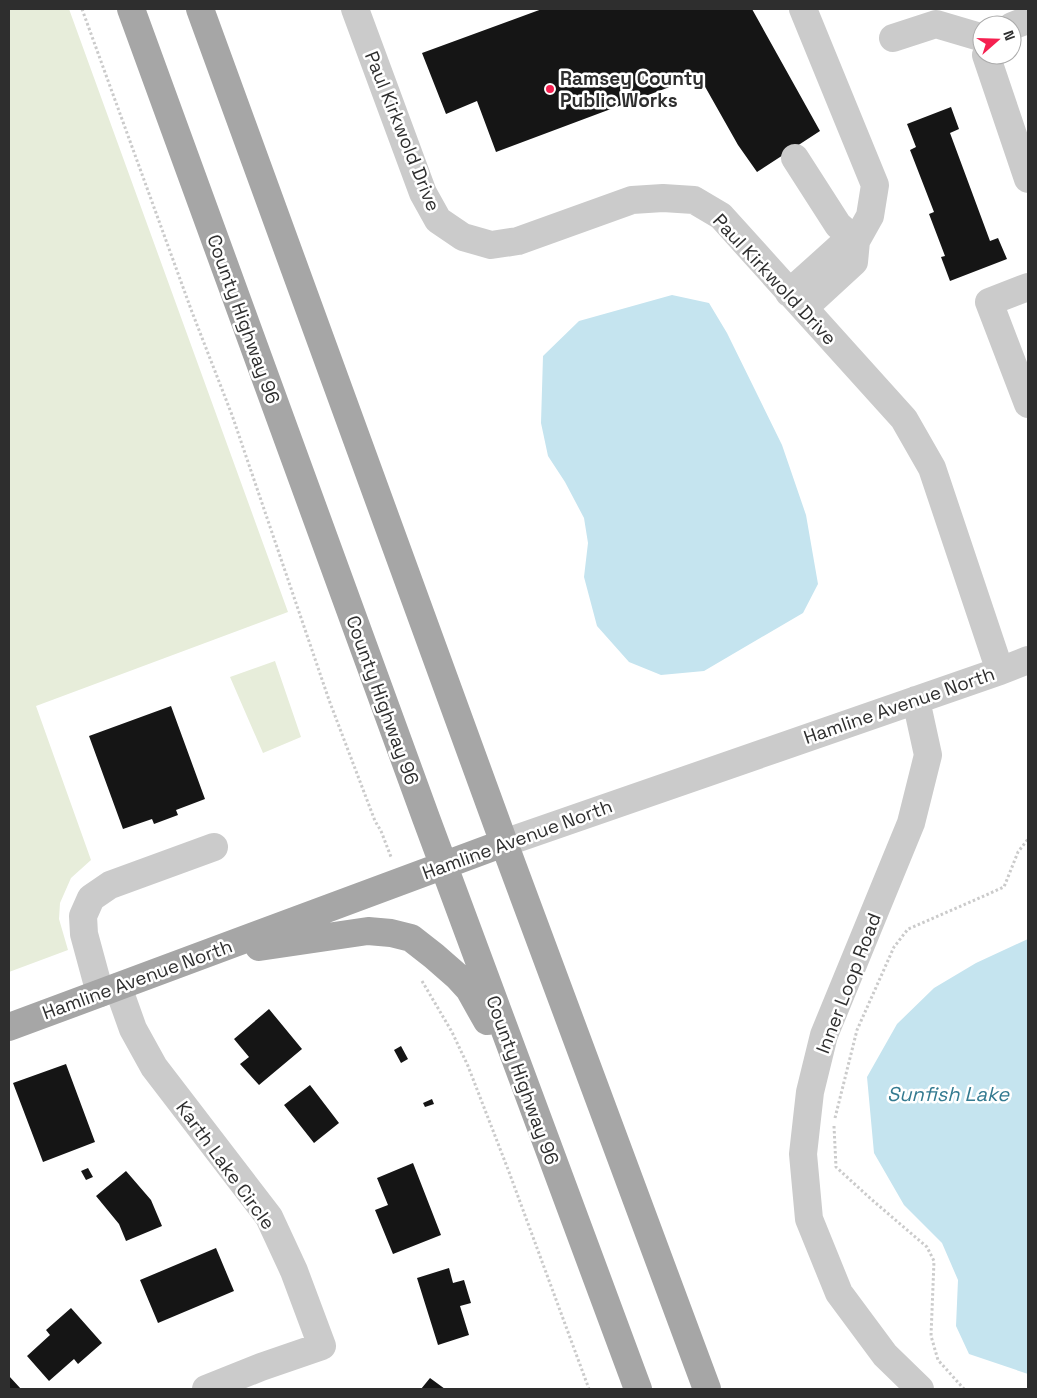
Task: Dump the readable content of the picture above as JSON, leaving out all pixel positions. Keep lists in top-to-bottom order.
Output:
{
  "streets": {
    "main road": ["County Highway 96", "Hamline Avenue North"],
    "street": ["Paul Kirkwold Drive", "Inner Loop Road", "Karth Lake Circle"]
  },
  "crossings": [
    ["Paul Kirkwold Drive", "Hamline Avenue North"],
    ["County Highway 96", "Hamline Avenue North"],
    ["Hamline Avenue North", "Inner Loop Road"],
    ["Hamline Avenue North", "Karth Lake Circle"]
  ],
  "water": ["Sunfish Lake"],
  "places": ["Ramsey County Public Works"],
  "north": "right"
}
